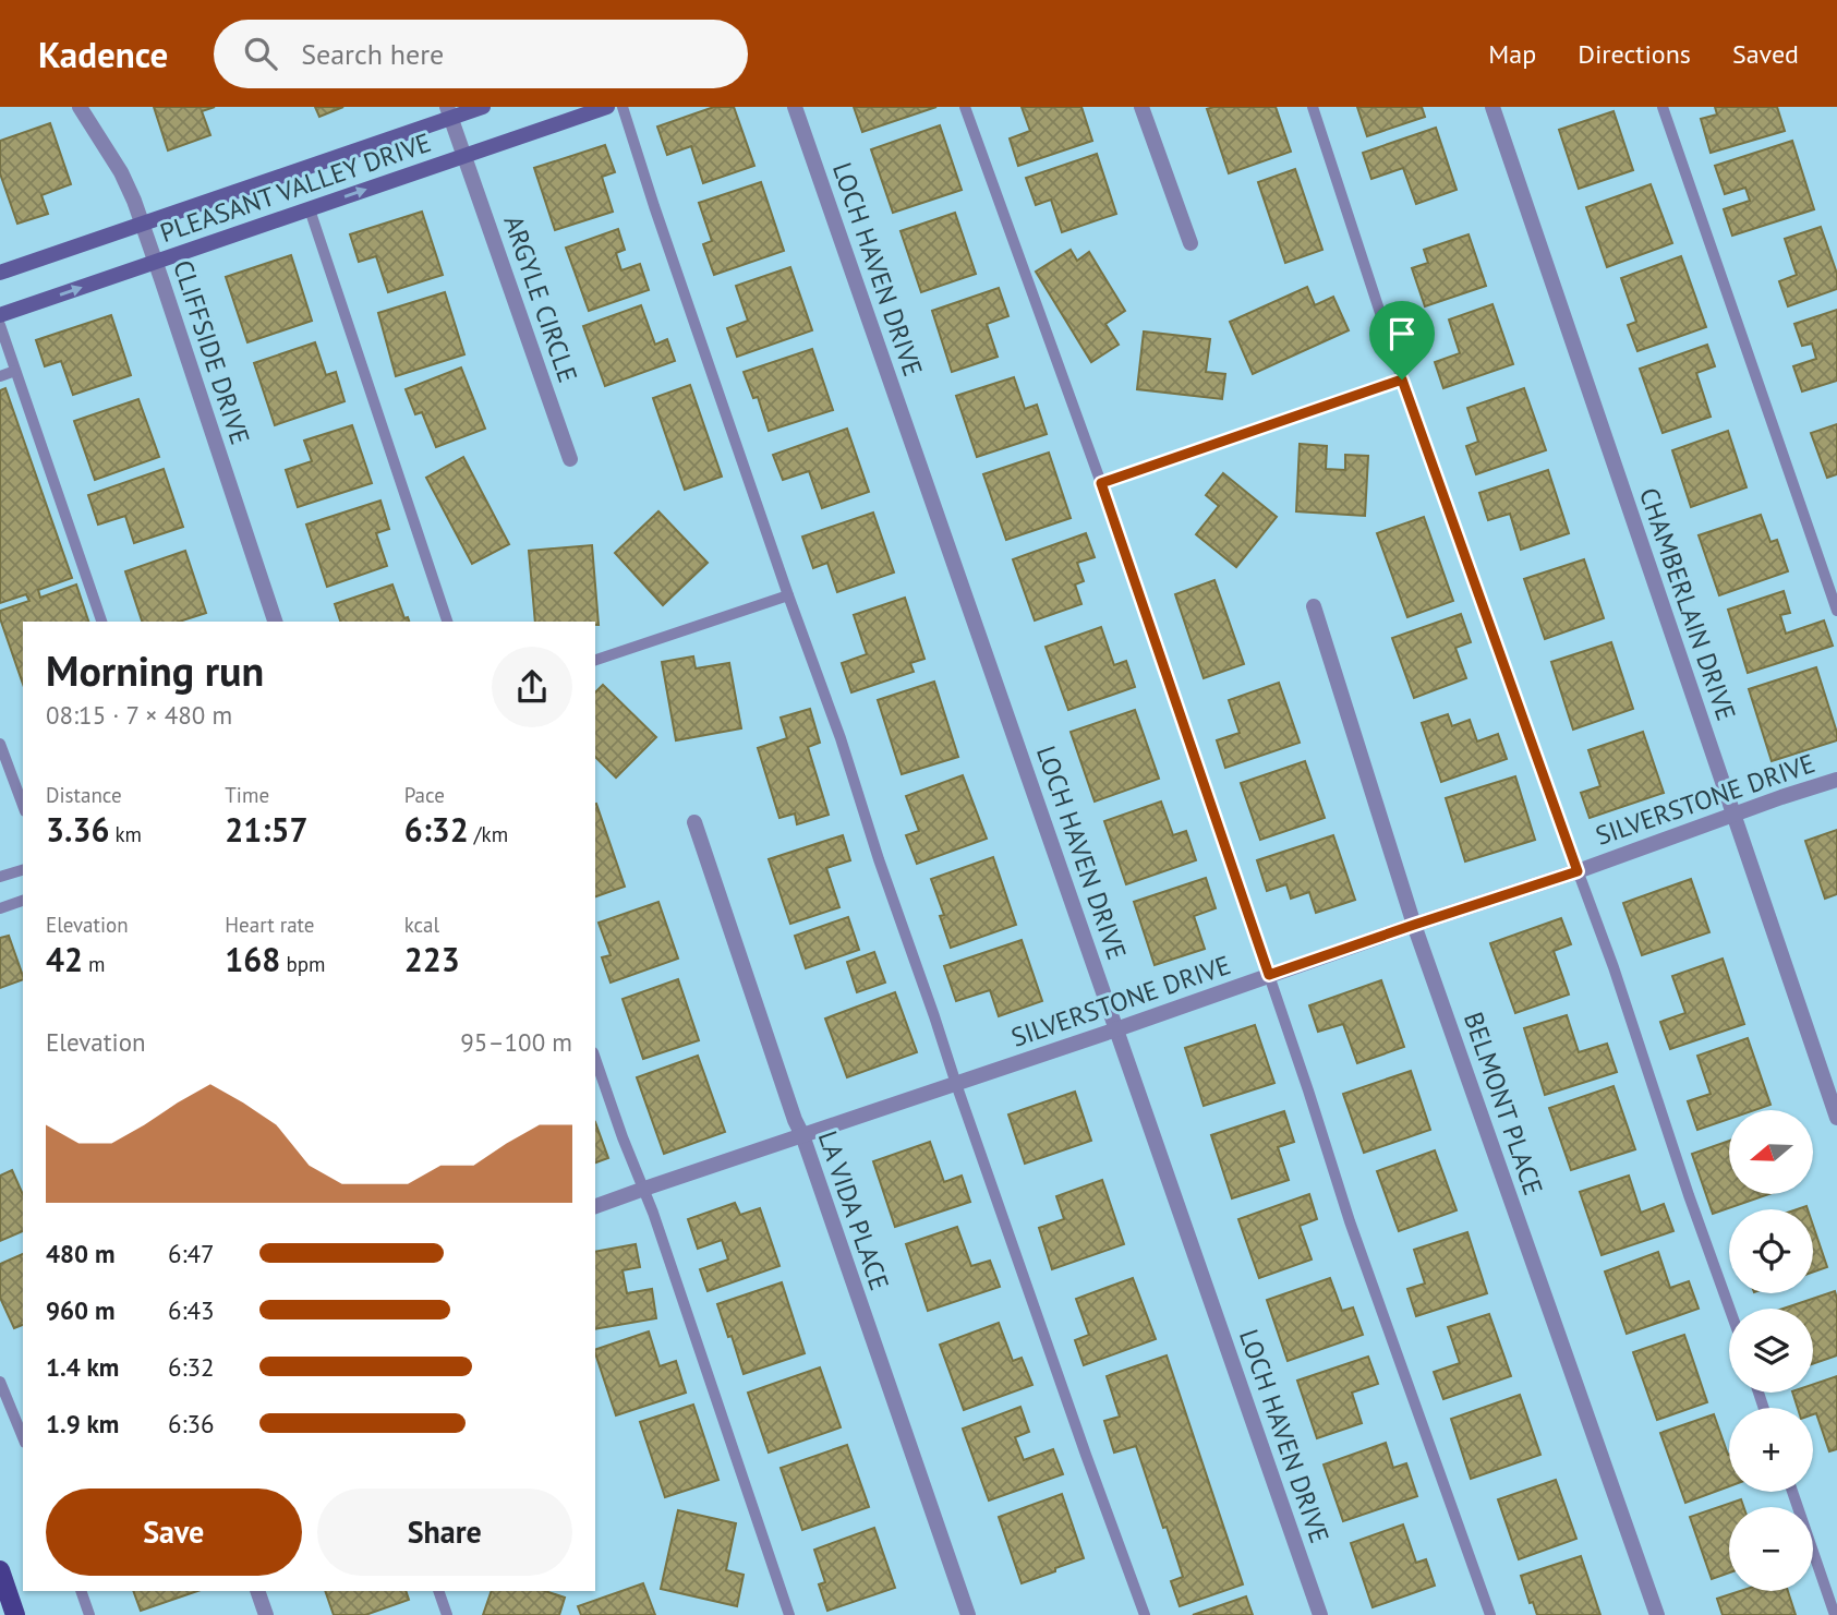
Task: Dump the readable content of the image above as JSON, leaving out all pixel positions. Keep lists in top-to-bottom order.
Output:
{
  "streets": {
    "street": [
      "PLEASANT VALLEY DRIVE",
      "LOCH HAVEN DRIVE",
      "ARGYLE CIRCLE",
      "CLIFFSIDE DRIVE",
      "CHAMBERLAIN DRIVE",
      "SILVERSTONE DRIVE",
      "BELMONT PLACE",
      "LA VIDA PLACE"
    ]
  },
  "crossings": [
    ["PLEASANT VALLEY DRIVE", "ARGYLE CIRCLE"],
    ["PLEASANT VALLEY DRIVE", "CLIFFSIDE DRIVE"],
    ["LOCH HAVEN DRIVE", "SILVERSTONE DRIVE"],
    ["CHAMBERLAIN DRIVE", "SILVERSTONE DRIVE"],
    ["SILVERSTONE DRIVE", "BELMONT PLACE"],
    ["SILVERSTONE DRIVE", "LA VIDA PLACE"]
  ],
  "north": "left",
  "page": {
    "header": "Kadence",
    "search": "Search here",
    "nav": ["Map", "Directions", "Saved"],
    "heading": ["Morning run", "08:15 · 7 × 480 m"],
    "stats": [
      ["Distance", "3.36 km"],
      ["Time", "21:57"],
      ["Pace", "6:32 /km"],
      ["Elevation", "42 m"],
      ["Heart rate", "168 bpm"],
      ["kcal", "223"]
    ],
    "chart": ["Elevation", "95–100 m"],
    "map_buttons": ["+", "−"],
    "list": [
      {
        "name": "480 m",
        "note": "6:47"
      },
      {
        "name": "960 m",
        "note": "6:43"
      },
      {
        "name": "1.4 km",
        "note": "6:32"
      },
      {
        "name": "1.9 km",
        "note": "6:36"
      }
    ],
    "buttons": ["Save", "Share"]
  }
}
